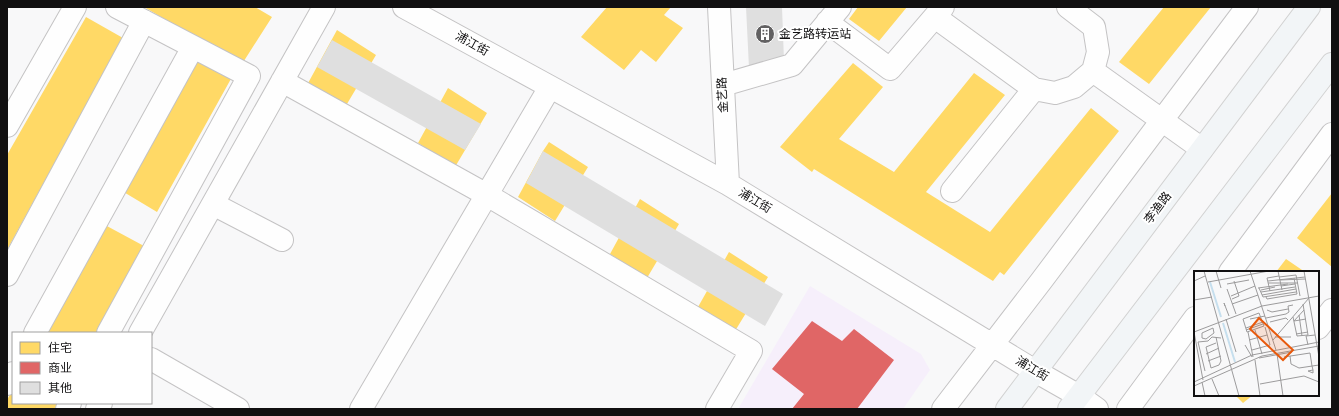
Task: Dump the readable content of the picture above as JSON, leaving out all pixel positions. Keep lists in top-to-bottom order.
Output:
{
  "streets": {
    "main road": ["李渔路"],
    "street": ["浦江街", "金艺路"]
  },
  "crossings": [
    ["浦江街", "金艺路"],
    ["浦江街", "李渔路"]
  ],
  "places": {
    "building": ["金艺路转运站"]
  },
  "legend": ["住宅", "商业", "其他"]
}
